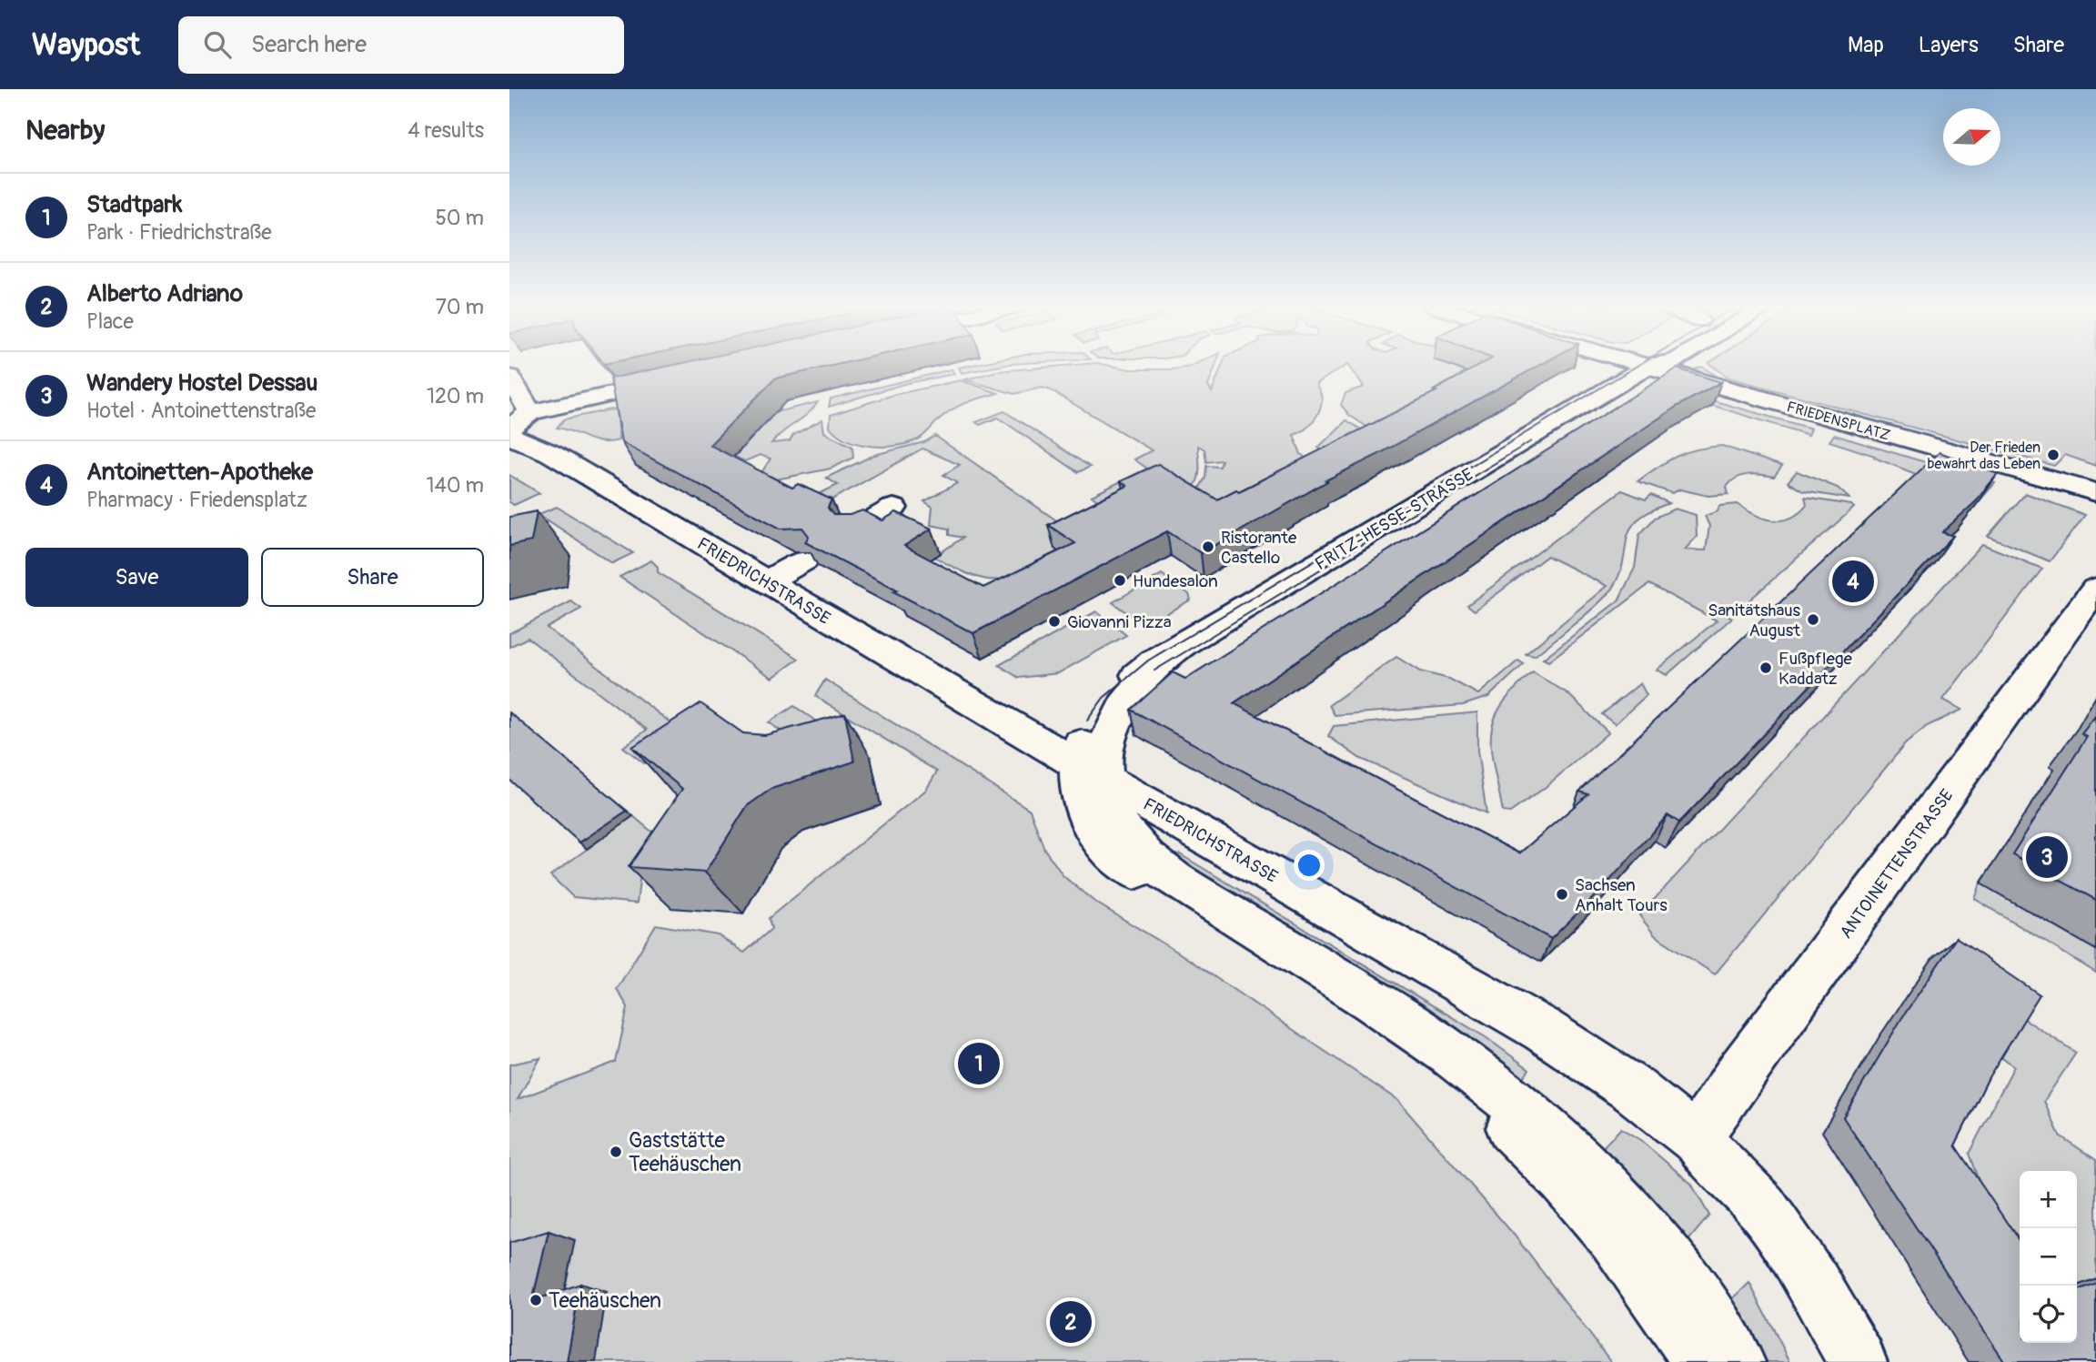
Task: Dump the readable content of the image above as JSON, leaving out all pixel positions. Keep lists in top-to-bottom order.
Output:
{
  "streets": {
    "street": [
      "FRIEDENSPLATZ",
      "FRITZ-HESSE-STRASSE",
      "FRIEDRICHSTRASSE",
      "ANTOINETTENSTRASSE"
    ]
  },
  "crossings": [
    ["FRITZ-HESSE-STRASSE", "FRIEDRICHSTRASSE"],
    ["FRIEDRICHSTRASSE", "ANTOINETTENSTRASSE"]
  ],
  "places": [
    "Der Frieden bewahrt das Leben",
    "Ristorante Castello",
    "Hundesalon",
    "Sanitätshaus August",
    "Giovanni Pizza",
    "Fußpflege Kaddatz",
    "Sachsen Anhalt Tours",
    "Gaststätte Teehäuschen",
    "Teehäuschen"
  ],
  "north": "right",
  "page": {
    "header": "Waypost",
    "search": "Search here",
    "nav": ["Map", "Layers", "Share"],
    "heading": ["Nearby", "4 results"],
    "list": [
      {
        "mark": "1",
        "name": "Stadtpark",
        "note": "Park · Friedrichstraße",
        "value": "50 m"
      },
      {
        "mark": "2",
        "name": "Alberto Adriano",
        "note": "Place",
        "value": "70 m"
      },
      {
        "mark": "3",
        "name": "Wandery Hostel Dessau",
        "note": "Hotel · Antoinettenstraße",
        "value": "120 m"
      },
      {
        "mark": "4",
        "name": "Antoinetten-Apotheke",
        "note": "Pharmacy · Friedensplatz",
        "value": "140 m"
      }
    ],
    "buttons": ["Save", "Share"],
    "pins": [
      "4",
      "3",
      "1",
      "2"
    ],
    "map_buttons": ["+", "−"]
  }
}
